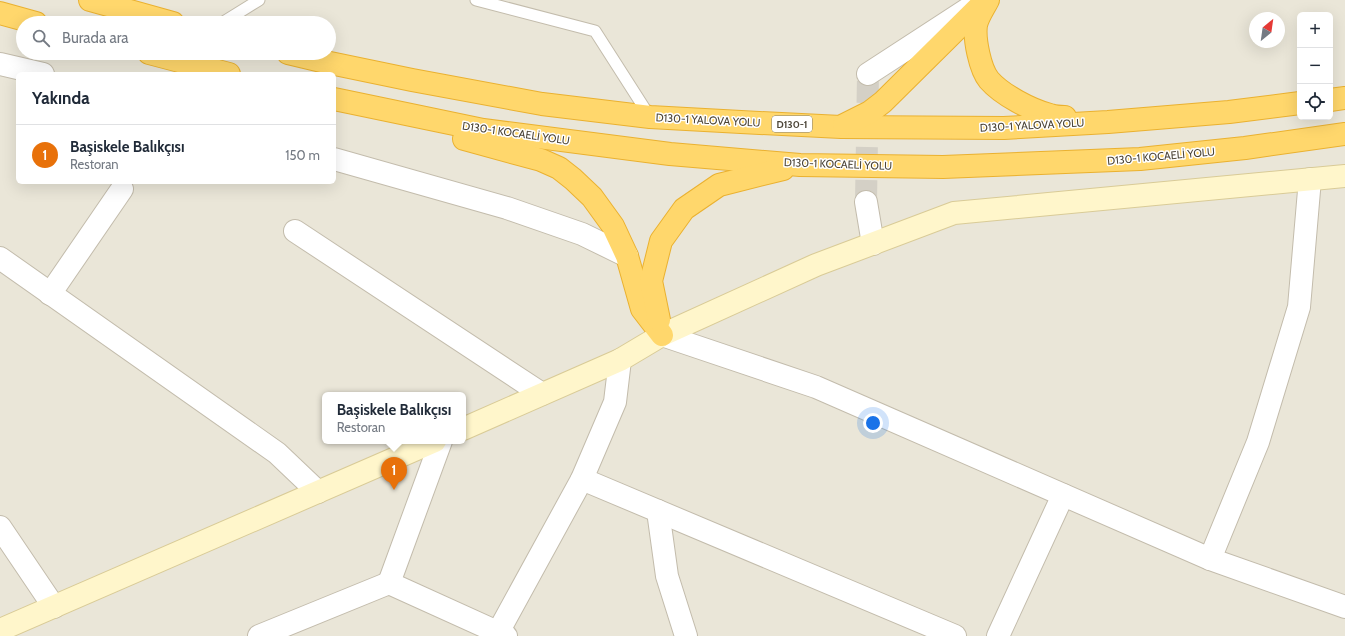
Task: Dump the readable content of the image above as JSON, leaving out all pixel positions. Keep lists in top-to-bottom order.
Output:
{
  "streets": {
    "highway": ["D130-1 YALOVA YOLU", "D130-1", "D130-1 KOCAELİ YOLU"]
  },
  "north": "top right",
  "page": {
    "map_buttons": ["+", "−"],
    "search": "Burada ara",
    "heading": "Yakında",
    "list": [
      {
        "mark": "1",
        "name": "Başiskele Balıkçısı",
        "note": "Restoran",
        "value": "150 m"
      }
    ],
    "popup": ["Başiskele Balıkçısı", "Restoran"],
    "pins": "1"
  }
}
